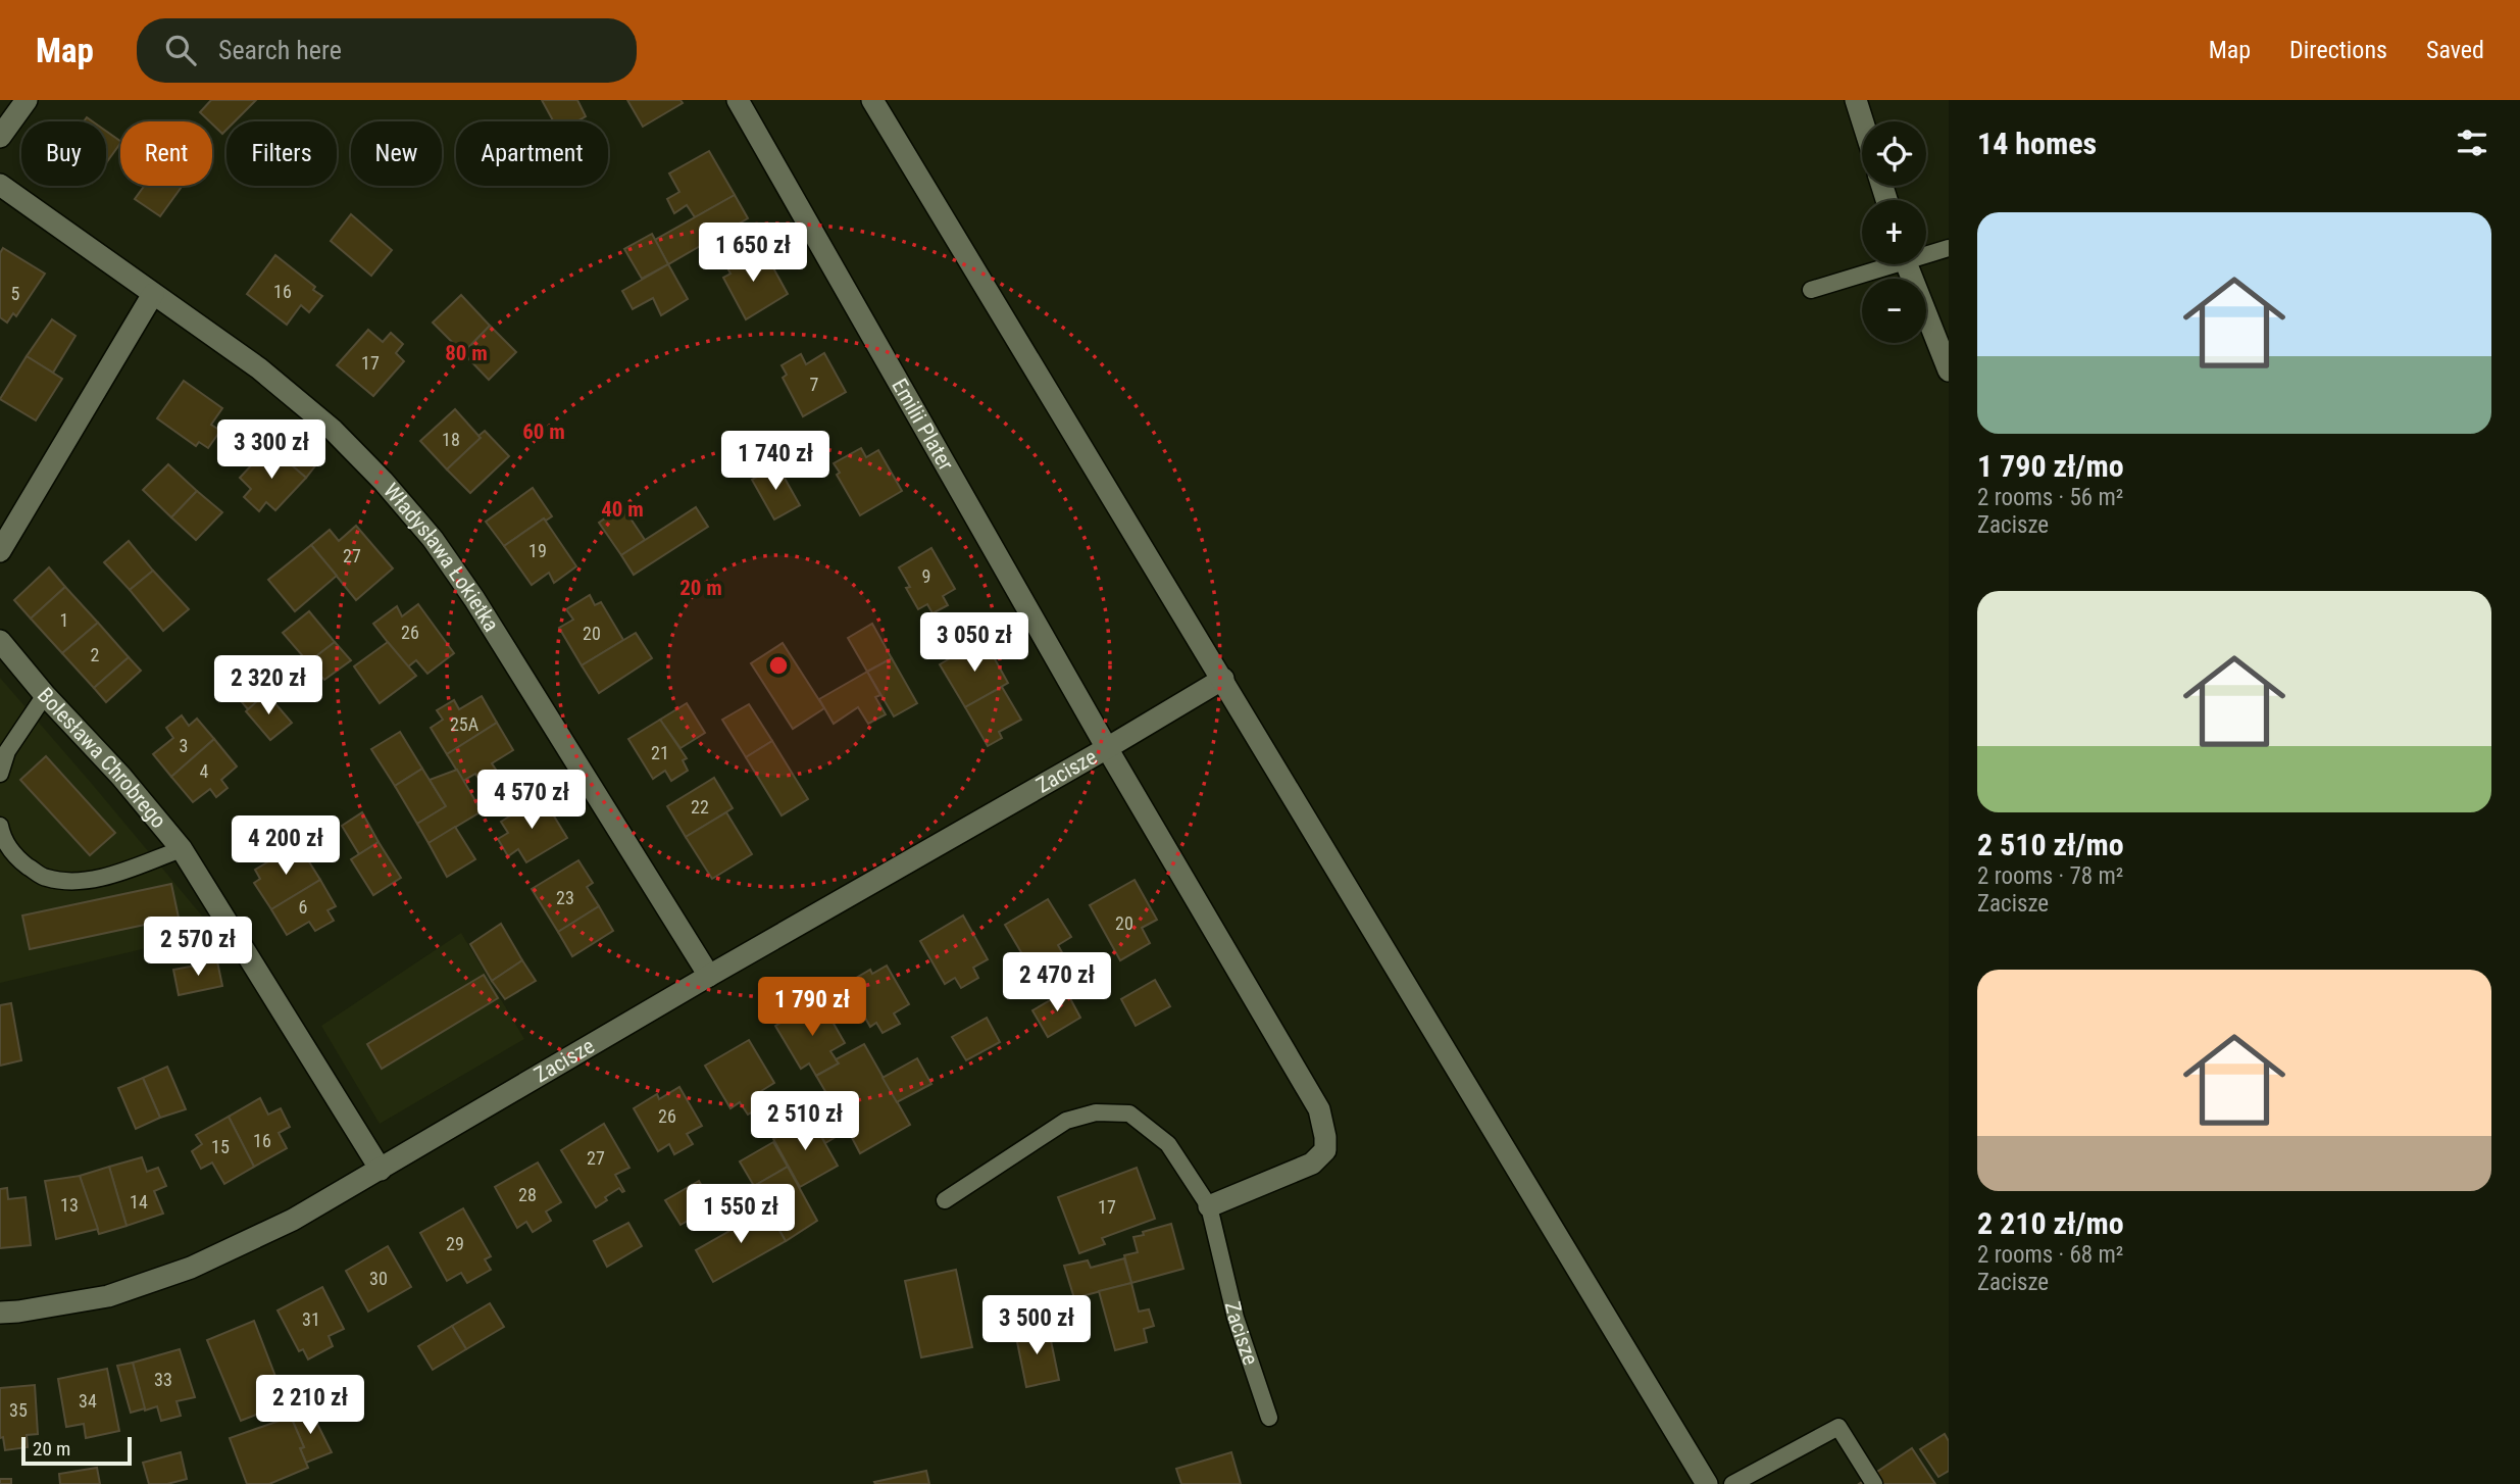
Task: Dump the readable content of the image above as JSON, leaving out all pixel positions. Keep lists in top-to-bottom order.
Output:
{
  "streets": {
    "street": [
      "Emilii Plater",
      "Władysława Łokietka",
      "Bolesława Chrobrego",
      "Zacisze"
    ]
  },
  "crossings": [
    ["Emilii Plater", "Zacisze"],
    ["Władysława Łokietka", "Zacisze"],
    ["Bolesława Chrobrego", "Zacisze"]
  ],
  "house_numbers": [
    "16",
    "5",
    "17",
    "7",
    "18",
    "19",
    "27",
    "9",
    "1",
    "26",
    "20",
    "2",
    "25A",
    "3",
    "21",
    "4",
    "22",
    "23",
    "6",
    "20",
    "26",
    "16",
    "15",
    "27",
    "28",
    "14",
    "13",
    "17",
    "29",
    "30",
    "31",
    "33",
    "34",
    "35"
  ],
  "scale_bar": "20 m",
  "page": {
    "header": "Map",
    "search": "Search here",
    "nav": ["Map", "Directions", "Saved"],
    "heading": "14 homes",
    "map_buttons": ["+", "−"],
    "chip": [
      "Buy",
      "Rent",
      "Filters",
      "New",
      "Apartment"
    ],
    "list": [
      {
        "name": "1 790 zł/mo",
        "note": "2 rooms · 56 m² · Zacisze"
      },
      {
        "name": "2 510 zł/mo",
        "note": "2 rooms · 78 m² · Zacisze"
      },
      {
        "name": "2 210 zł/mo",
        "note": "2 rooms · 68 m² · Zacisze"
      }
    ],
    "price": [
      "1 650 zł",
      "3 300 zł",
      "1 740 zł",
      "3 050 zł",
      "2 320 zł",
      "4 570 zł",
      "4 200 zł",
      "2 570 zł",
      "2 470 zł",
      "1 790 zł",
      "2 510 zł",
      "1 550 zł",
      "3 500 zł",
      "2 210 zł"
    ],
    "scale": "20 m"
  },
  "rings": [
    "80 m",
    "60 m",
    "40 m",
    "20 m"
  ]
}
